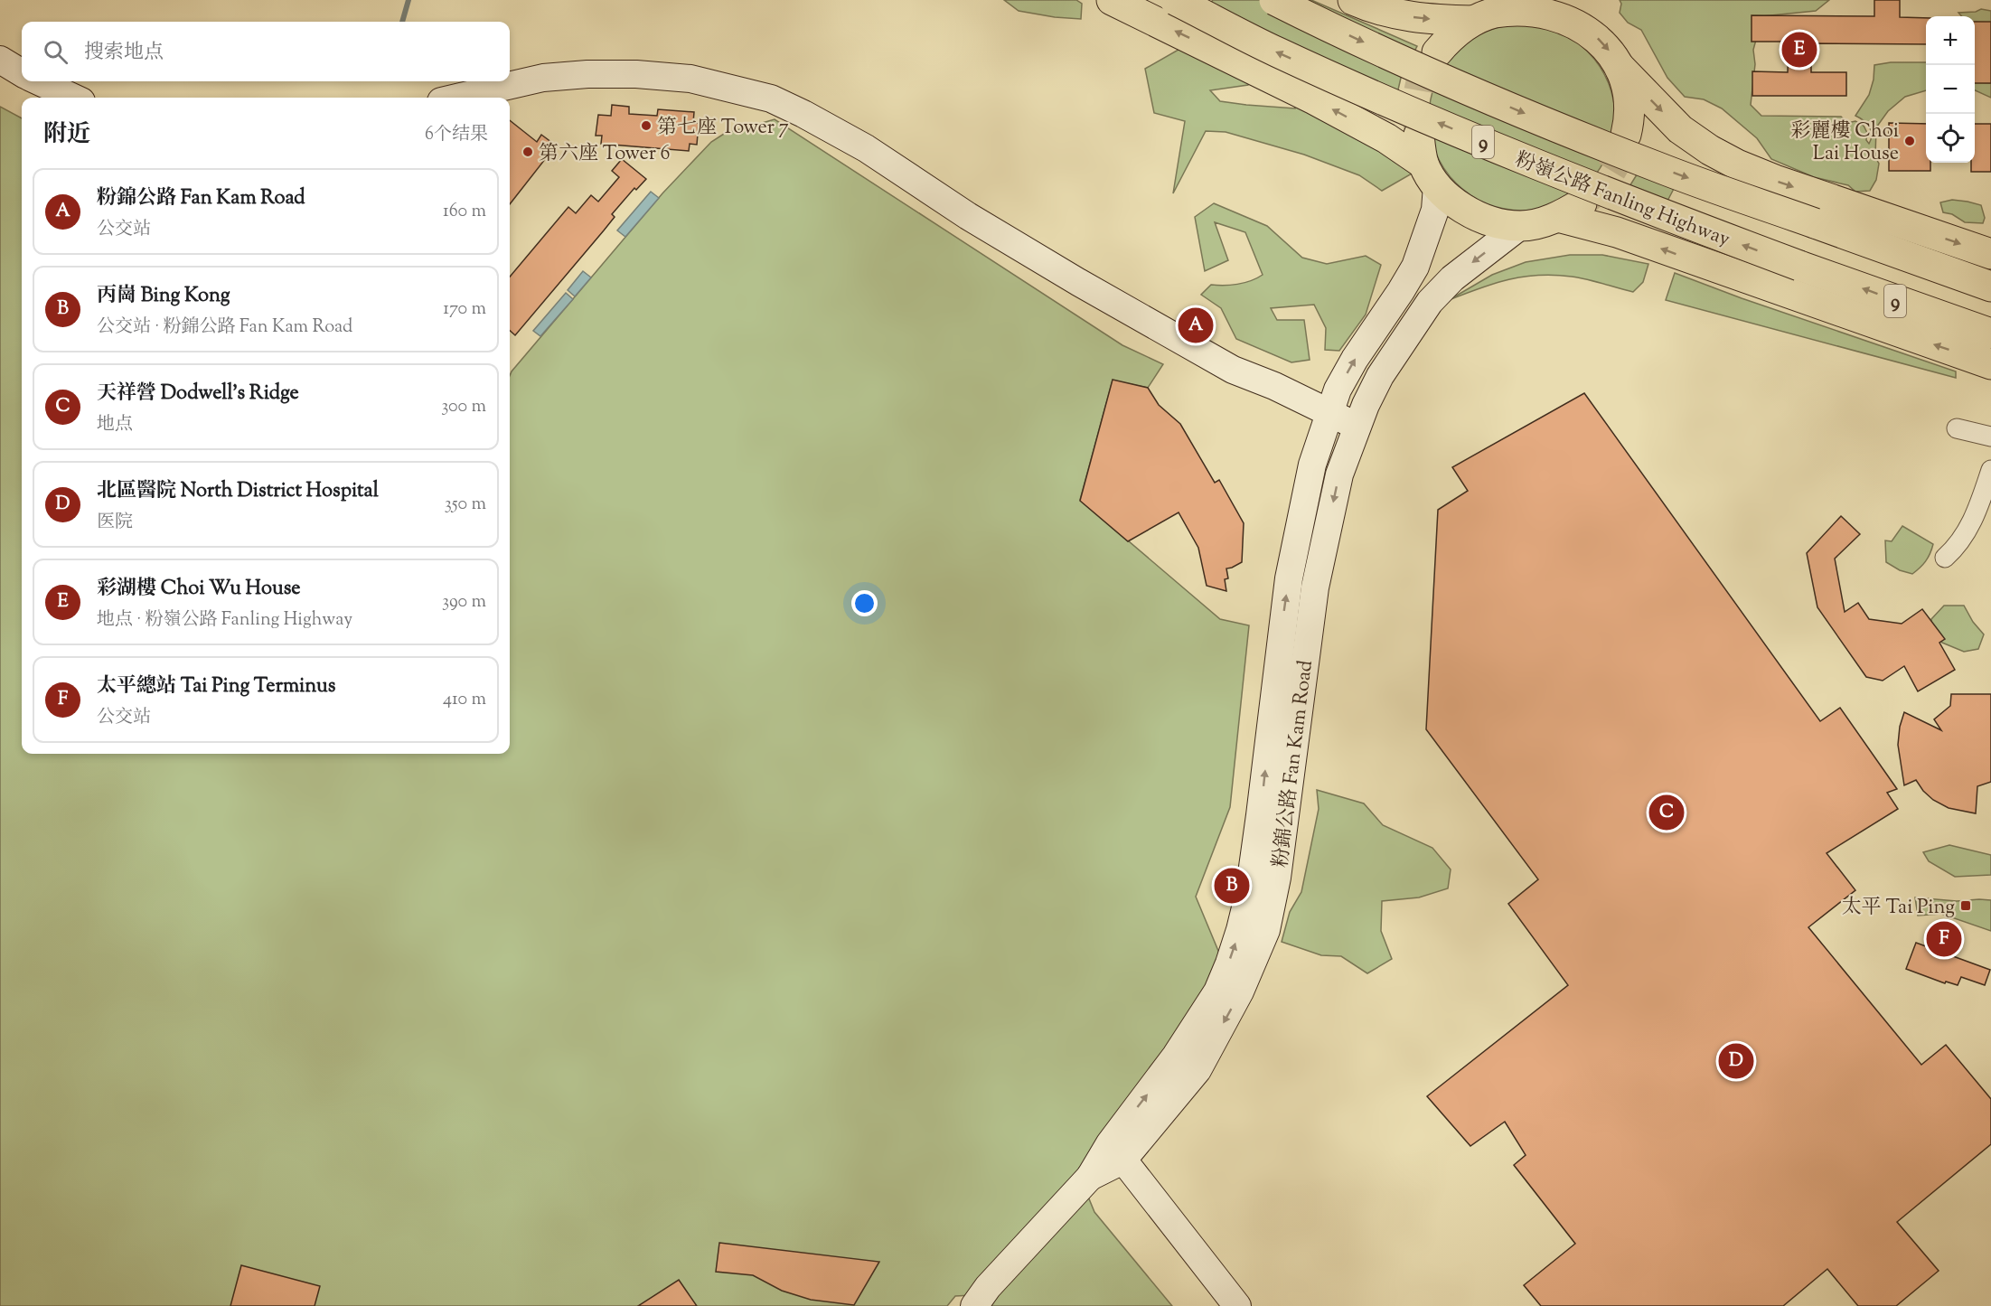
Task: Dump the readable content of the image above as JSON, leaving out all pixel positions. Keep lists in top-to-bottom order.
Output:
{
  "streets": {
    "main road": ["9", "粉嶺公路 Fanling Highway", "粉錦公路 Fan Kam Road"]
  },
  "places": {
    "other": ["第七座 Tower 7", "彩麗樓 Choi Lai House", "第六座 Tower 6"],
    "transit": ["太平 Tai Ping"]
  },
  "page": {
    "map_buttons": ["+", "−"],
    "search": "搜索地点",
    "pins": [
      "E",
      "A",
      "C",
      "B",
      "F",
      "D"
    ],
    "heading": ["附近", "6个结果"],
    "list": [
      {
        "mark": "A",
        "name": "粉錦公路 Fan Kam Road",
        "note": "公交站",
        "value": "160 m"
      },
      {
        "mark": "B",
        "name": "丙崗 Bing Kong",
        "note": "公交站 · 粉錦公路 Fan Kam Road",
        "value": "170 m"
      },
      {
        "mark": "C",
        "name": "天祥營 Dodwell's Ridge",
        "note": "地点",
        "value": "300 m"
      },
      {
        "mark": "D",
        "name": "北區醫院 North District Hospital",
        "note": "医院",
        "value": "350 m"
      },
      {
        "mark": "E",
        "name": "彩湖樓 Choi Wu House",
        "note": "地点 · 粉嶺公路 Fanling Highway",
        "value": "390 m"
      },
      {
        "mark": "F",
        "name": "太平總站 Tai Ping Terminus",
        "note": "公交站",
        "value": "410 m"
      }
    ]
  }
}
